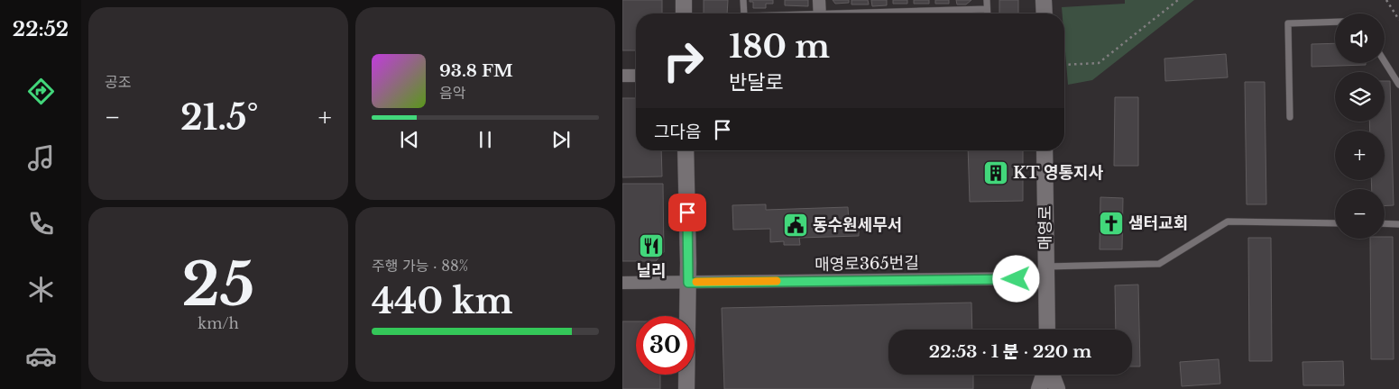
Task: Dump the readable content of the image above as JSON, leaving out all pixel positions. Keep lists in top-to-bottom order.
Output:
{
  "streets": {
    "street": ["매영로", "매영로365번길"]
  },
  "crossings": [
    ["매영로", "매영로365번길"]
  ],
  "places": {
    "building": ["KT 영통지사"],
    "church": ["샘터교회"],
    "public building": ["동수원세무서"],
    "restaurant": ["닐리"]
  },
  "page": {
    "tabs": "22:52",
    "tile": [
      "공조",
      ["25", "km/h"],
      ["주행 가능 · 88%", "440 km"]
    ],
    "map_buttons": ["+", "−"],
    "turn": ["180 m", "반달로"],
    "song": ["93.8 FM", "음악"],
    "heat": ["−", "21.5°", "+"],
    "then": "그다음",
    "limit": "30",
    "trip": "22:53 · 1 분 · 220 m"
  }
}
